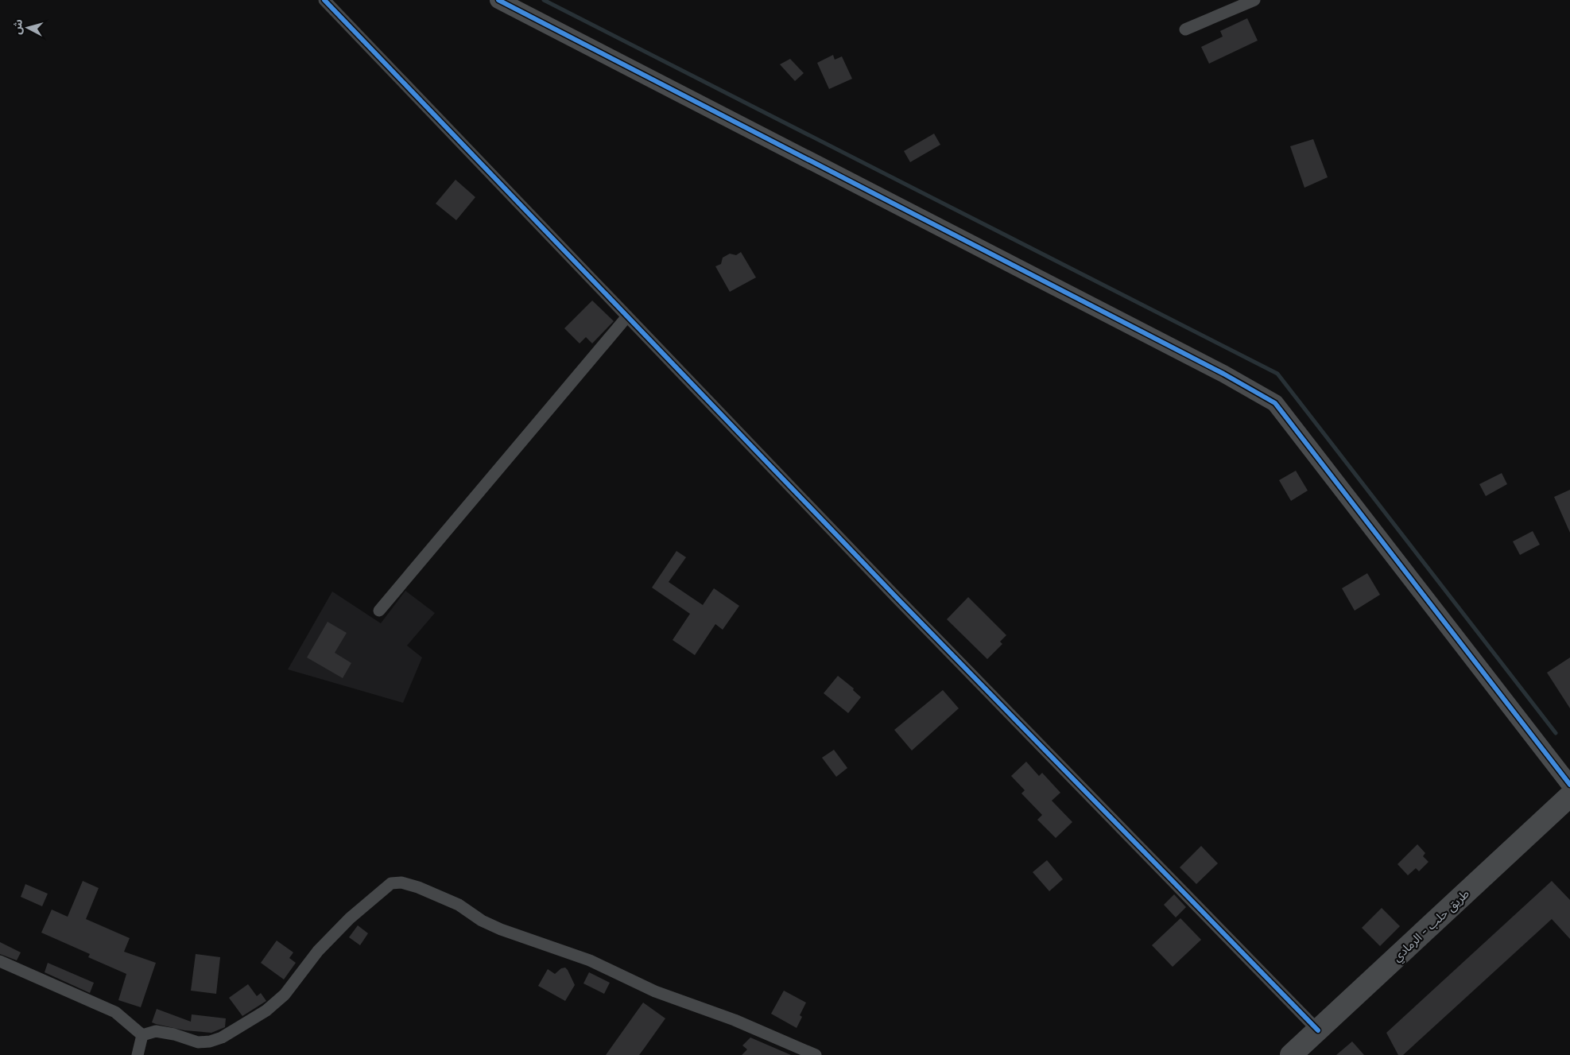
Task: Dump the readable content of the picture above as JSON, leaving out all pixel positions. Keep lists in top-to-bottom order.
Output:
{
  "streets": {
    "highway": ["طريق حلب - الرمادي"]
  },
  "north": "left"
}
